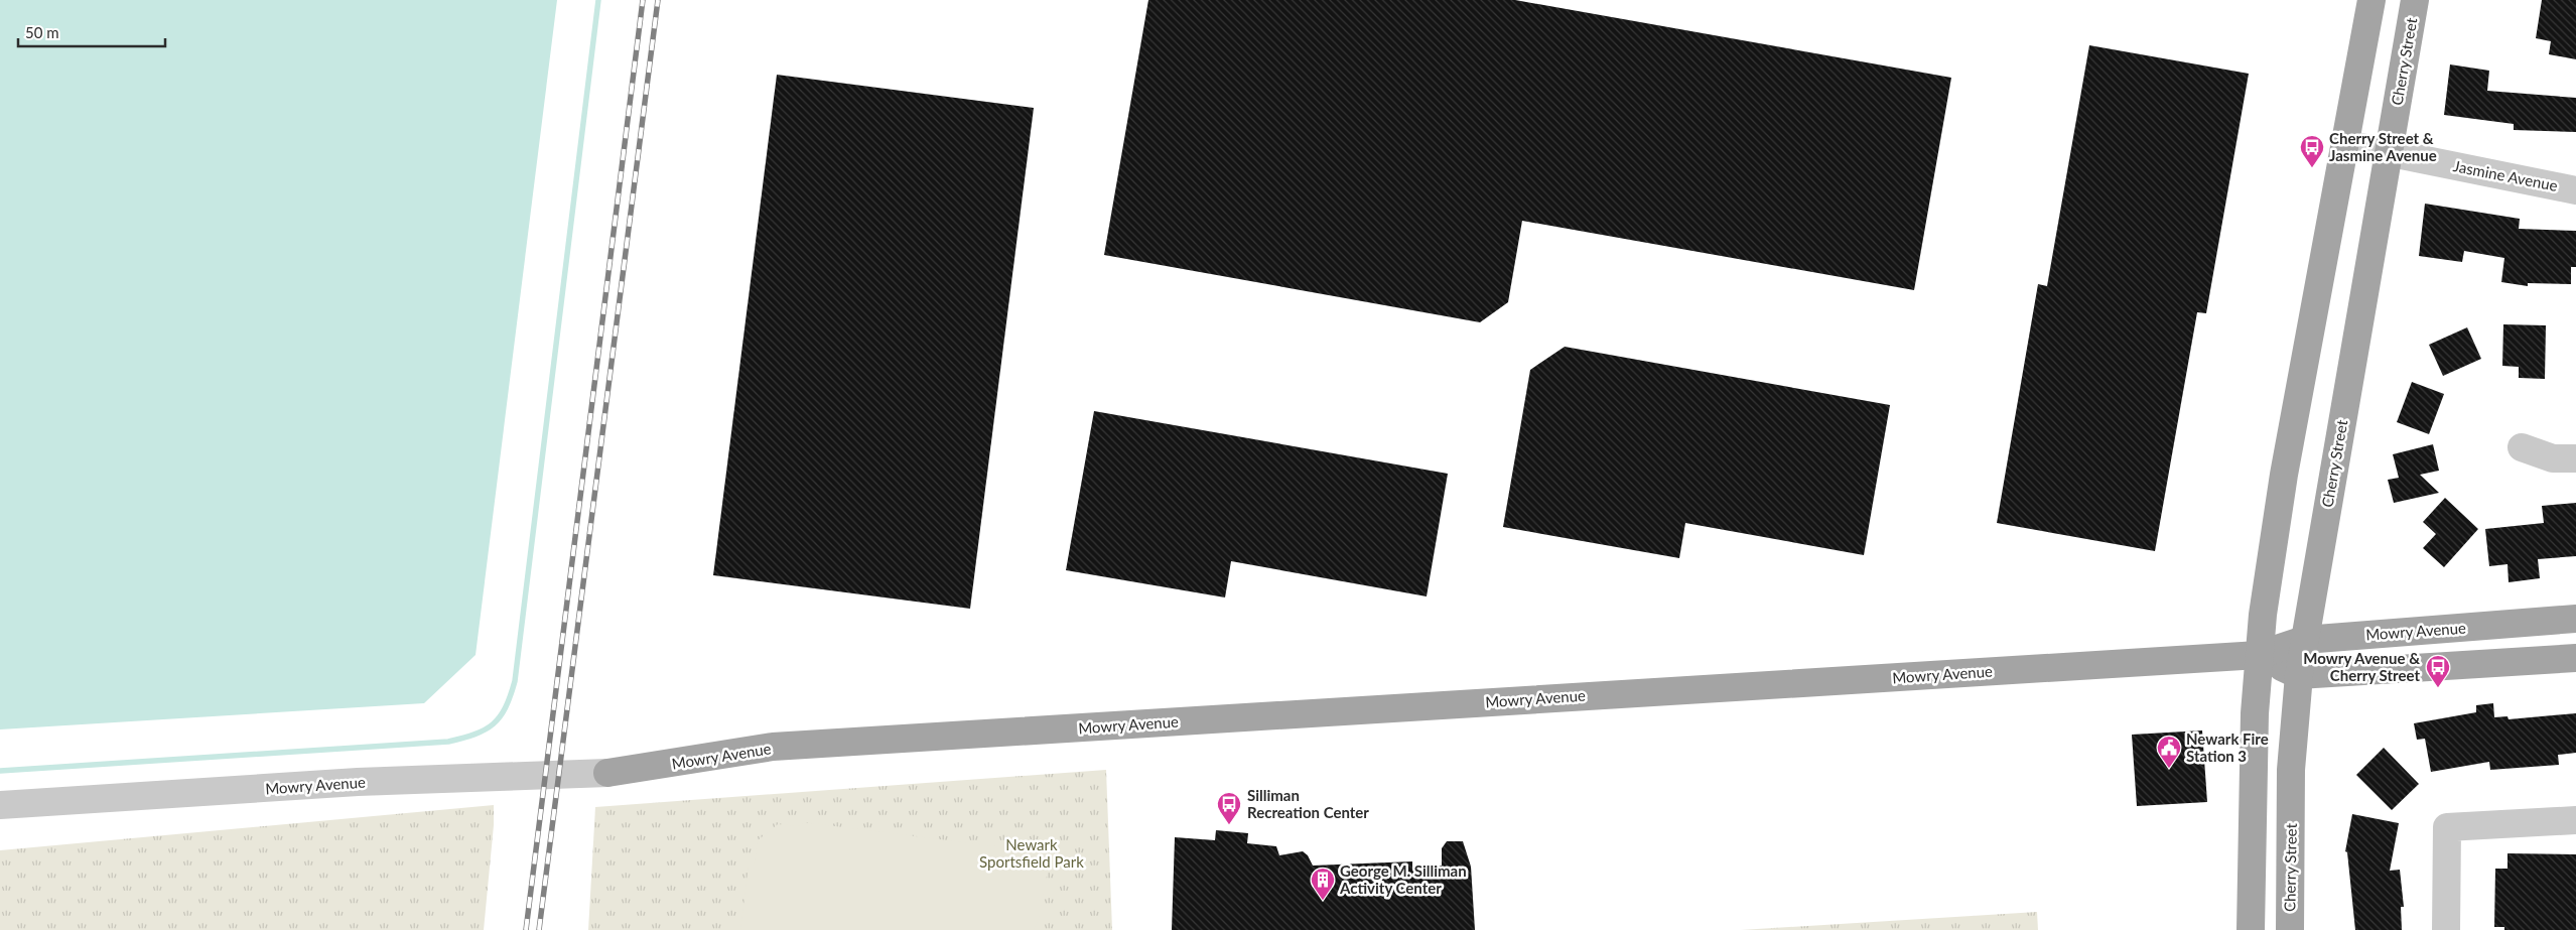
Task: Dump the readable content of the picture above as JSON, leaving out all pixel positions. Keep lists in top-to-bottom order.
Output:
{
  "streets": {
    "main road": ["Cherry Street", "Mowry Avenue"],
    "street": ["Jasmine Avenue"]
  },
  "crossings": [
    ["Cherry Street", "Jasmine Avenue"],
    ["Cherry Street", "Mowry Avenue"]
  ],
  "parks": ["Newark Sportsfield Park"],
  "places": {
    "bus stop": ["Cherry Street & Jasmine Avenue", "Mowry Avenue & Cherry Street", "Silliman Recreation Center"],
    "public building": ["Newark Fire Station 3"],
    "building": ["George M. Silliman Activity Center"]
  },
  "scale_bar": "50 m"
}
